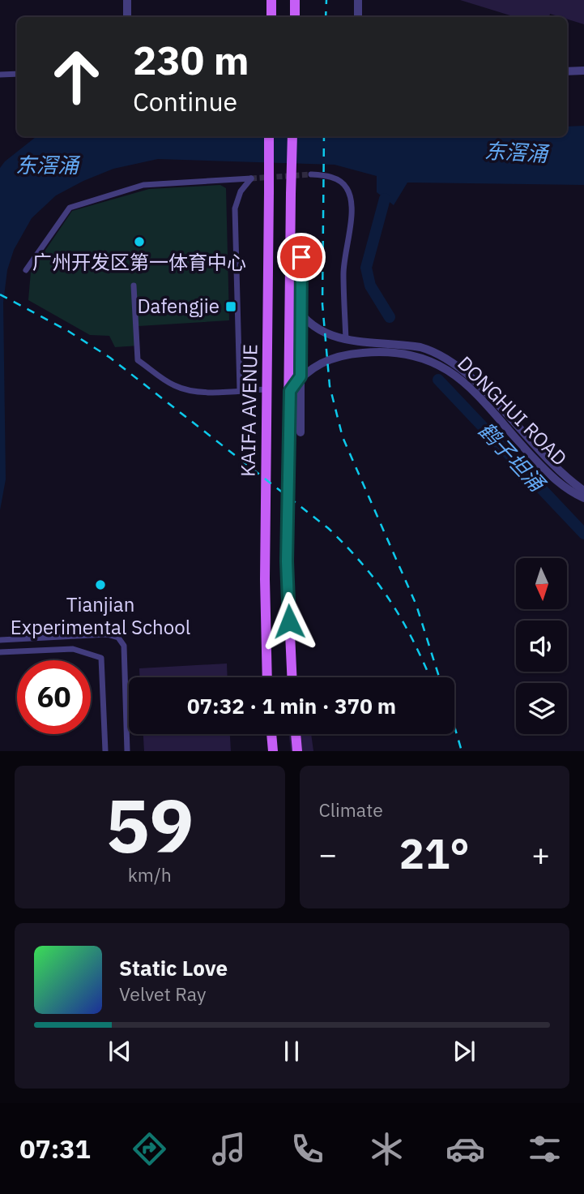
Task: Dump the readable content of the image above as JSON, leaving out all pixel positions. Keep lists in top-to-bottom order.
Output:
{
  "streets": {
    "main road": ["KAIFA AVENUE"],
    "street": ["DONGHUI ROAD"]
  },
  "crossings": [
    ["KAIFA AVENUE", "DONGHUI ROAD"]
  ],
  "water": ["东滘涌", "鹤子坦涌"],
  "places": {
    "other": ["广州开发区第一体育中心", "Tianjian Experimental School"],
    "transit": ["Dafengjie"]
  },
  "north": "bottom",
  "page": {
    "turn": ["230 m", "Continue"],
    "limit": "60",
    "trip": "07:32 · 1 min · 370 m",
    "tile": [
      ["59", "km/h"],
      "Climate"
    ],
    "heat": ["−", "21°", "+"],
    "song": ["Static Love", "Velvet Ray"],
    "tabs": "07:31"
  }
}
